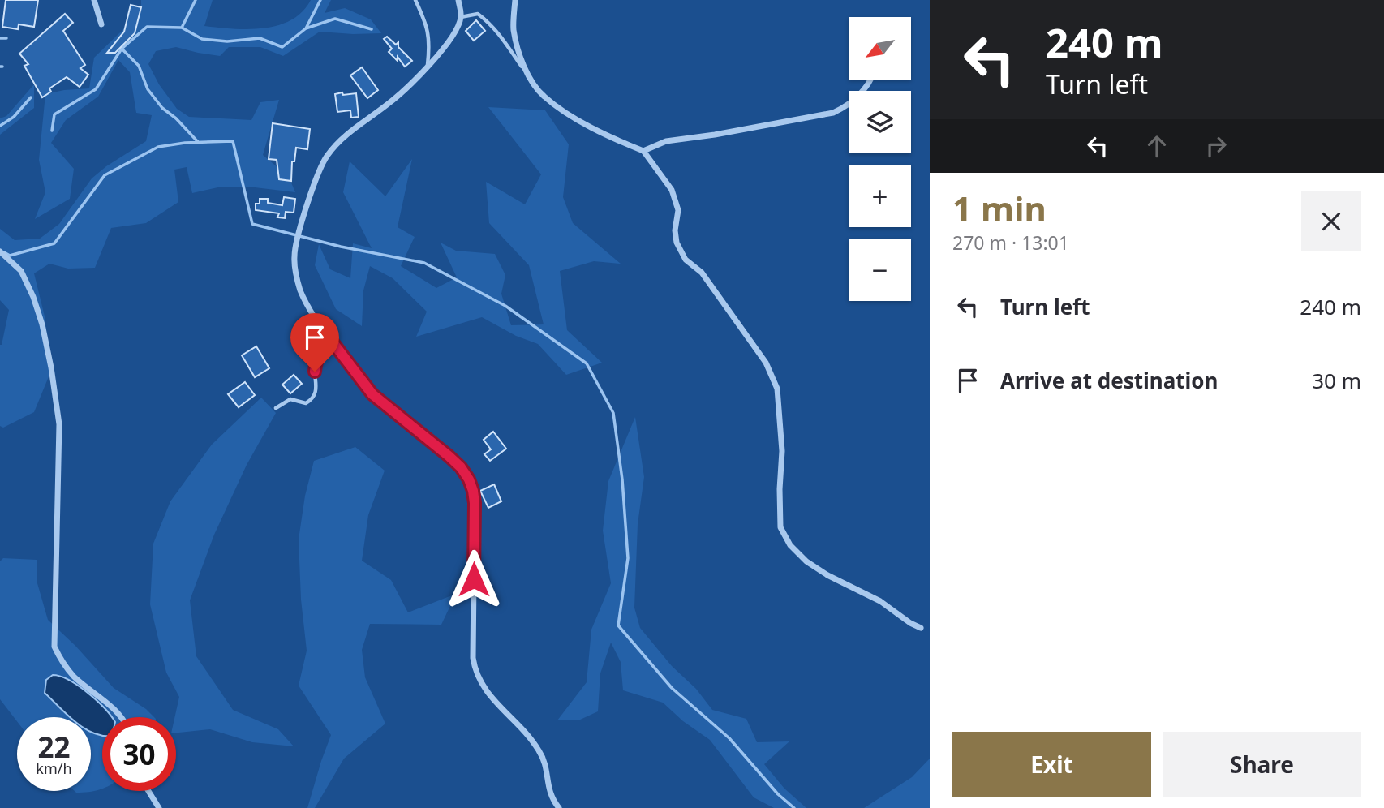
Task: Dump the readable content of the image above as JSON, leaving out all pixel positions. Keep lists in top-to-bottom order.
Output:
{
  "north": "bottom left",
  "page": {
    "turn": ["240 m", "Turn left"],
    "map_buttons": ["+", "−"],
    "heading": ["1 min", "270 m · 13:01"],
    "list": [
      {
        "name": "Turn left",
        "value": "240 m"
      },
      {
        "name": "Arrive at destination",
        "value": "30 m"
      }
    ],
    "speed": "22 km/h",
    "limit": "30",
    "buttons": ["Exit", "Share"]
  }
}
